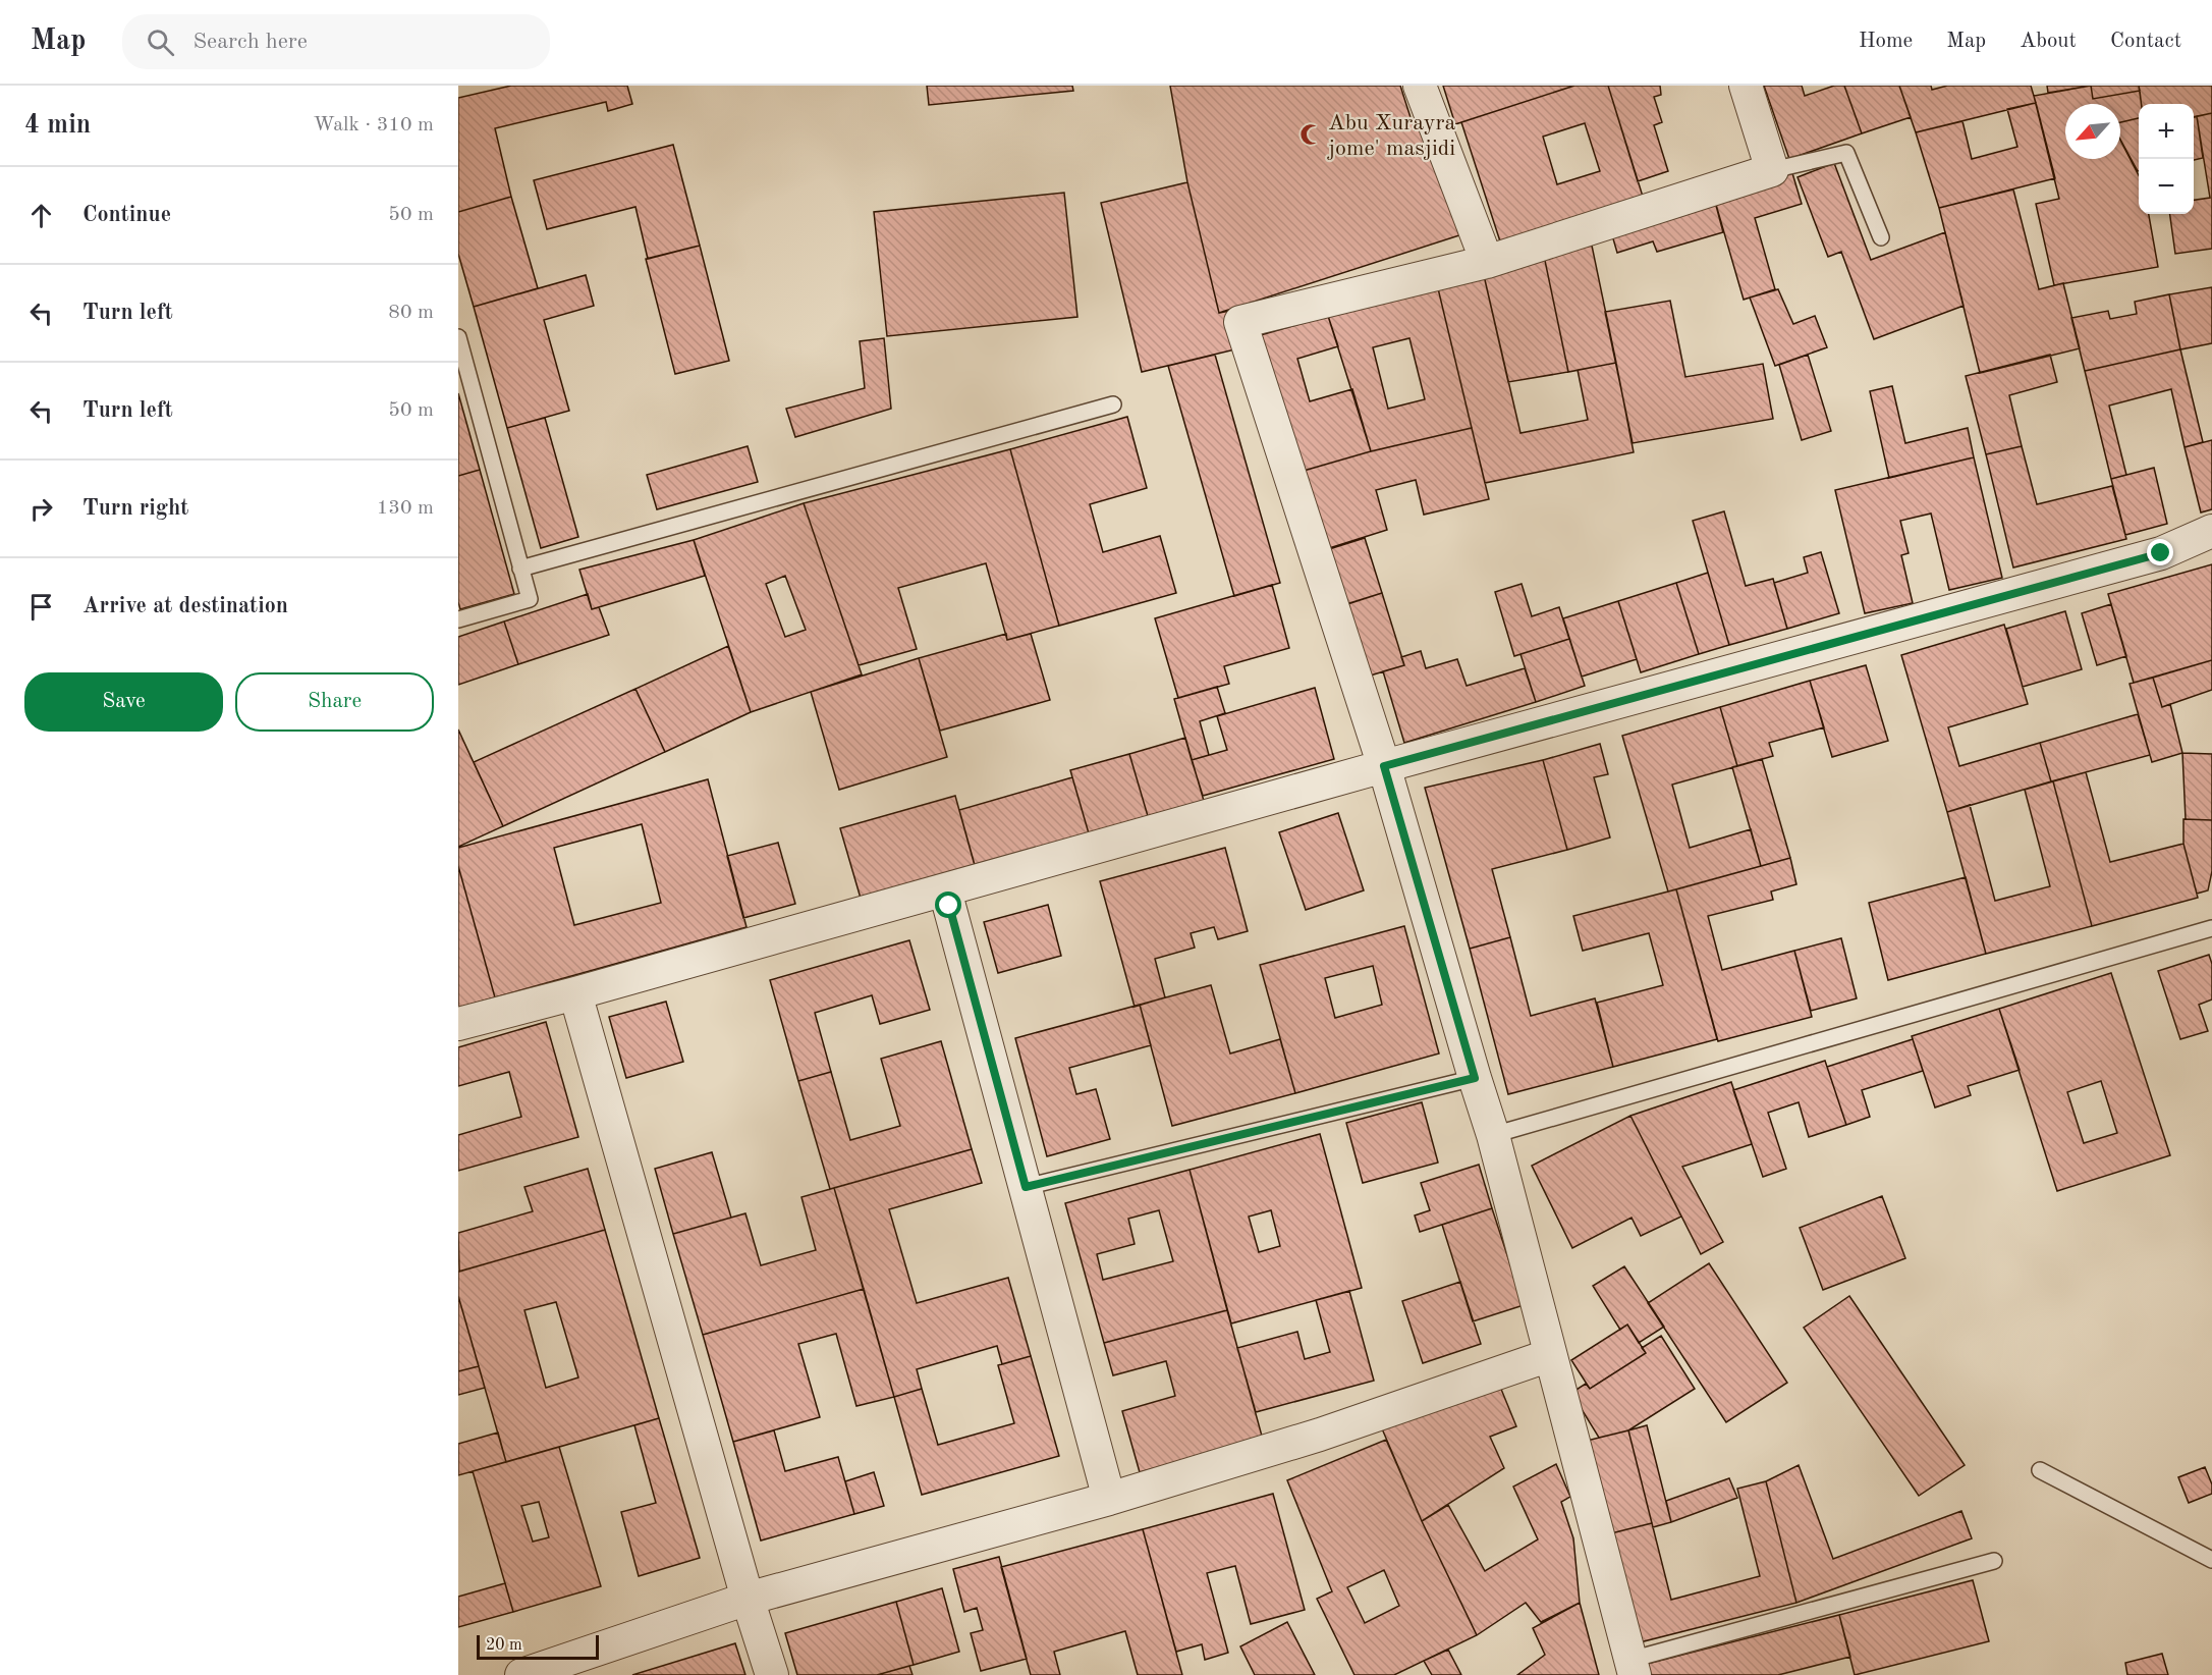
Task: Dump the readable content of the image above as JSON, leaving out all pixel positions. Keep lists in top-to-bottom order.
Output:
{
  "places": {
    "mosque": ["Abu Xurayra jome' masjidi"]
  },
  "scale_bar": "20 m",
  "north": "bottom left",
  "page": {
    "header": "Map",
    "search": "Search here",
    "nav": [
      "Home",
      "Map",
      "About",
      "Contact"
    ],
    "heading": ["4 min", "Walk · 310 m"],
    "map_buttons": ["+", "−"],
    "list": [
      ["Continue", "50 m"],
      ["Turn left", "80 m"],
      ["Turn left", "50 m"],
      ["Turn right", "130 m"],
      "Arrive at destination"
    ],
    "buttons": ["Save", "Share"],
    "scale": "20 m"
  }
}
